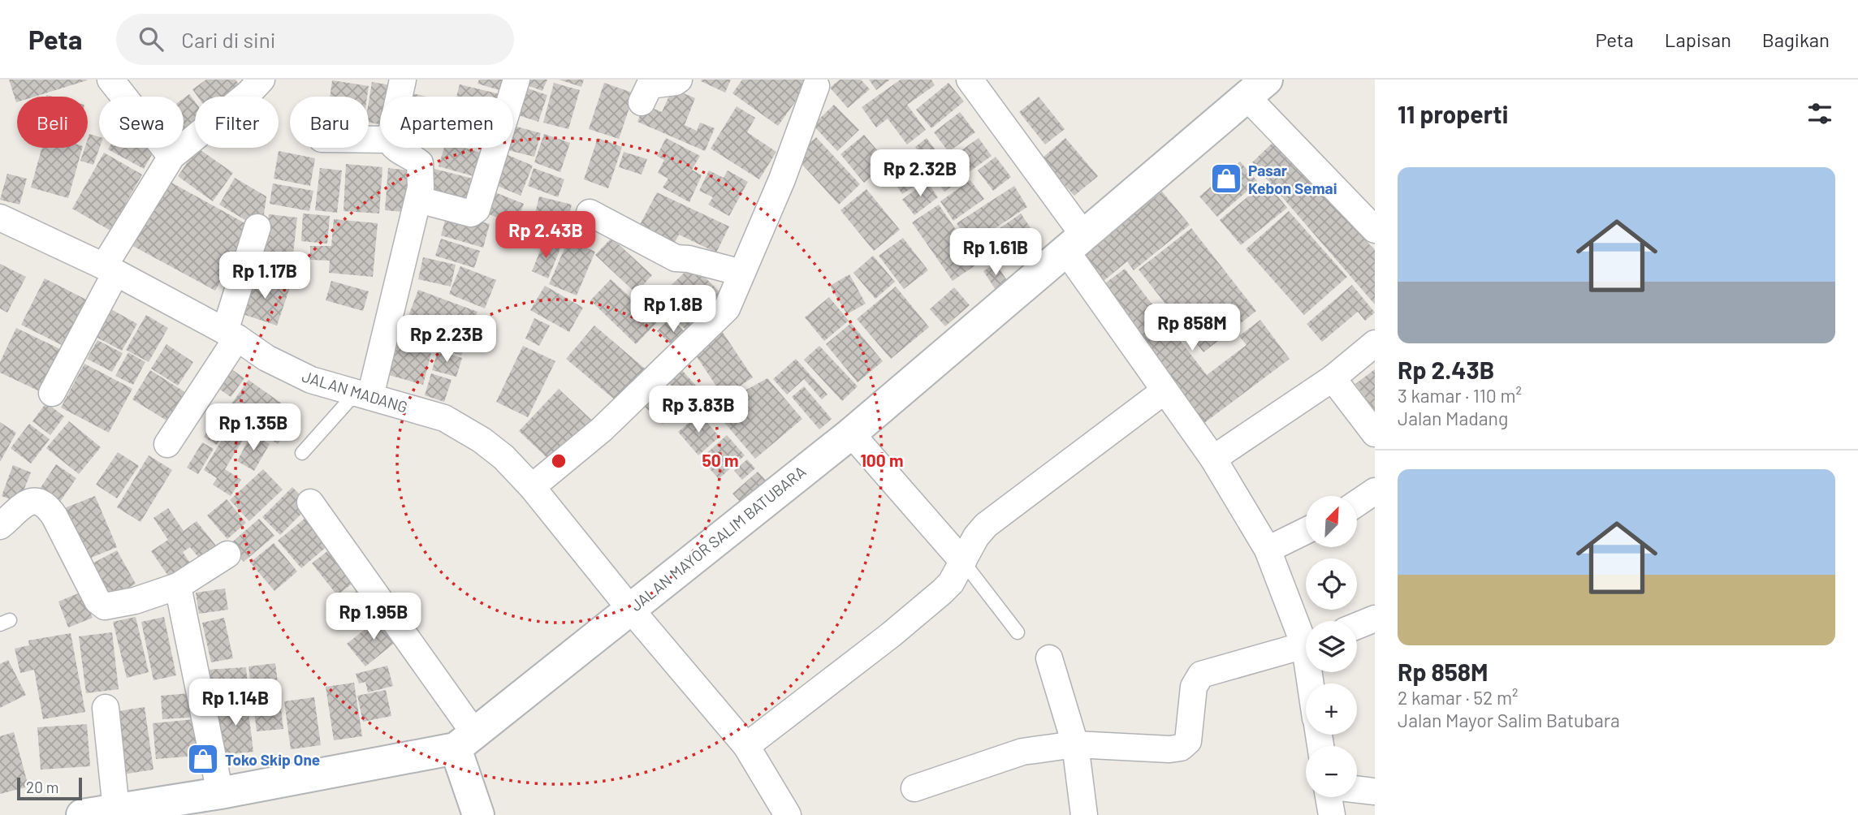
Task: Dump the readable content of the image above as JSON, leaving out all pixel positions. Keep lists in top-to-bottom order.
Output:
{
  "streets": {
    "street": ["JALAN MADANG", "JALAN MAYOR SALIM BATUBARA"]
  },
  "crossings": [
    ["JALAN MADANG", "JALAN MAYOR SALIM BATUBARA"]
  ],
  "places": {
    "shop": ["Pasar Kebon Semai", "Toko Skip One"]
  },
  "scale_bar": "20 m",
  "north": "top right",
  "page": {
    "header": "Peta",
    "search": "Cari di sini",
    "nav": ["Peta", "Lapisan", "Bagikan"],
    "heading": "11 properti",
    "chip": [
      "Beli",
      "Sewa",
      "Filter",
      "Baru",
      "Apartemen"
    ],
    "list": [
      {
        "name": "Rp 2.43B",
        "note": "3 kamar · 110 m² · Jalan Madang"
      },
      {
        "name": "Rp 858M",
        "note": "2 kamar · 52 m² · Jalan Mayor Salim Batubara"
      }
    ],
    "price": [
      "Rp 2.32B",
      "Rp 2.43B",
      "Rp 1.61B",
      "Rp 1.17B",
      "Rp 1.8B",
      "Rp 858M",
      "Rp 2.23B",
      "Rp 3.83B",
      "Rp 1.35B",
      "Rp 1.95B",
      "Rp 1.14B"
    ],
    "map_buttons": ["+", "−"],
    "scale": "20 m"
  },
  "rings": ["50 m", "100 m"]
}
